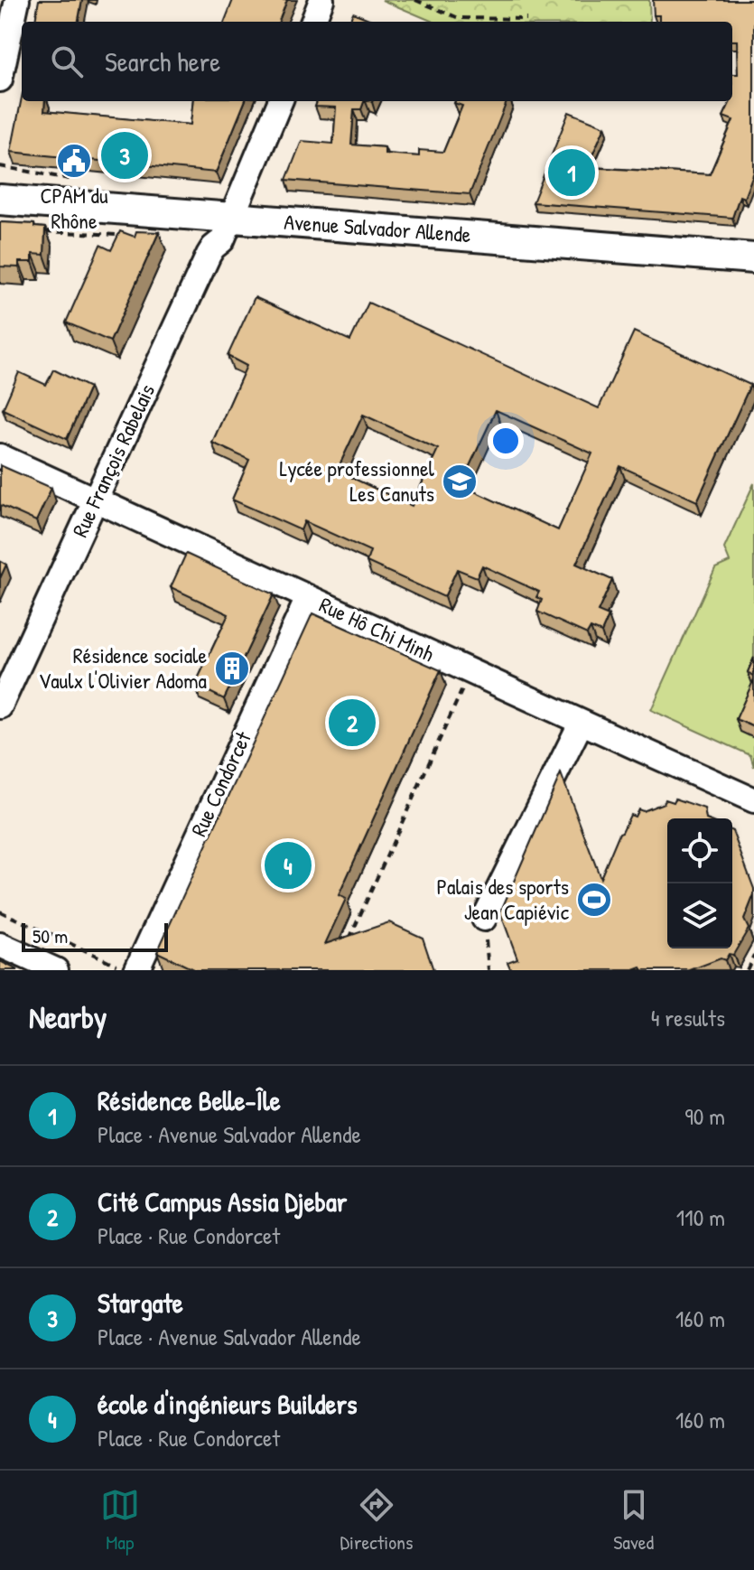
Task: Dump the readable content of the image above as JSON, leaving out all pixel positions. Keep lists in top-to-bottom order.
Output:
{
  "streets": {
    "main road": ["Avenue Salvador Allende"],
    "street": ["Rue François Rabelais", "Rue Hô Chi Minh", "Rue Condorcet"]
  },
  "crossings": [
    ["Avenue Salvador Allende", "Rue François Rabelais"],
    ["Rue François Rabelais", "Rue Hô Chi Minh"],
    ["Rue Hô Chi Minh", "Rue Condorcet"]
  ],
  "places": {
    "public building": ["CPAM du Rhône"],
    "school or university": ["Lycée professionnel Les Canuts"],
    "building": ["Résidence sociale Vaulx l'Olivier Adoma"],
    "sports": ["Palais des sports Jean Capiévic"]
  },
  "scale_bar": "50 m",
  "page": {
    "search": "Search here",
    "pins": [
      "3",
      "1",
      "2",
      "4"
    ],
    "scale": "50 m",
    "heading": ["Nearby", "4 results"],
    "list": [
      {
        "mark": "1",
        "name": "Résidence Belle-Île",
        "note": "Place · Avenue Salvador Allende",
        "value": "90 m"
      },
      {
        "mark": "2",
        "name": "Cité Campus Assia Djebar",
        "note": "Place · Rue Condorcet",
        "value": "110 m"
      },
      {
        "mark": "3",
        "name": "Stargate",
        "note": "Place · Avenue Salvador Allende",
        "value": "160 m"
      },
      {
        "mark": "4",
        "name": "école d'ingénieurs Builders",
        "note": "Place · Rue Condorcet",
        "value": "160 m"
      }
    ],
    "nav": ["Map", "Directions", "Saved"]
  }
}
